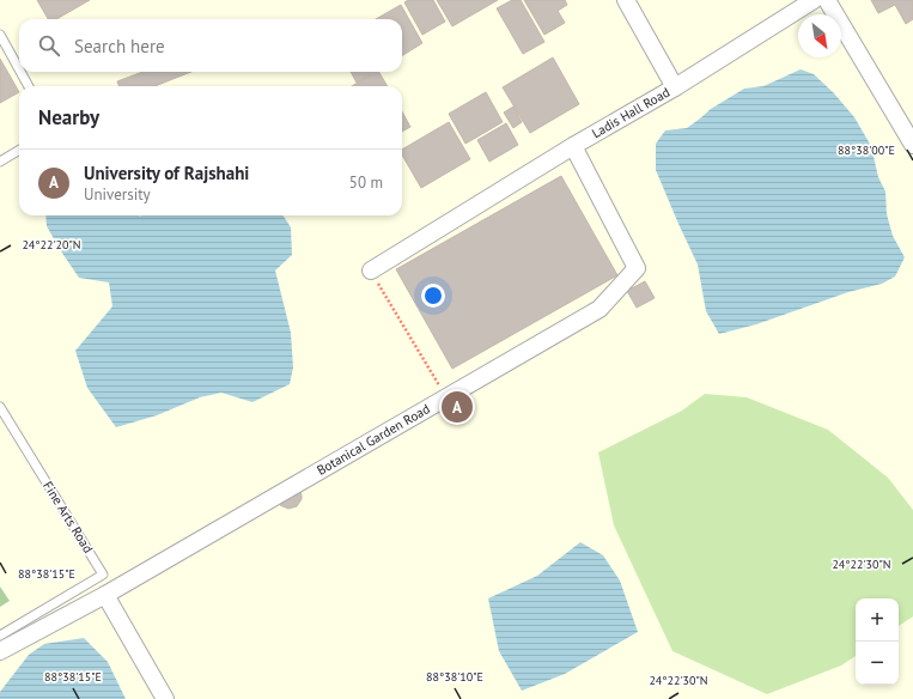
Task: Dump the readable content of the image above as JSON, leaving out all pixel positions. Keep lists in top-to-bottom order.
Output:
{
  "streets": {
    "street": ["Ladis Hall Road", "Botanical Garden Road", "Fine Arts Road"]
  },
  "crossings": [
    ["Ladis Hall Road", "Botanical Garden Road"],
    ["Botanical Garden Road", "Fine Arts Road"]
  ],
  "north": "bottom right",
  "page": {
    "search": "Search here",
    "heading": "Nearby",
    "list": [
      {
        "mark": "A",
        "name": "University of Rajshahi",
        "note": "University",
        "value": "50 m"
      }
    ],
    "pins": "A",
    "map_buttons": ["+", "−"]
  },
  "coordinates": [
    "88°38'00\"E",
    "24°22'20\"N",
    "24°22'30\"N",
    "88°38'15\"E",
    "88°38'10\"E"
  ]
}
